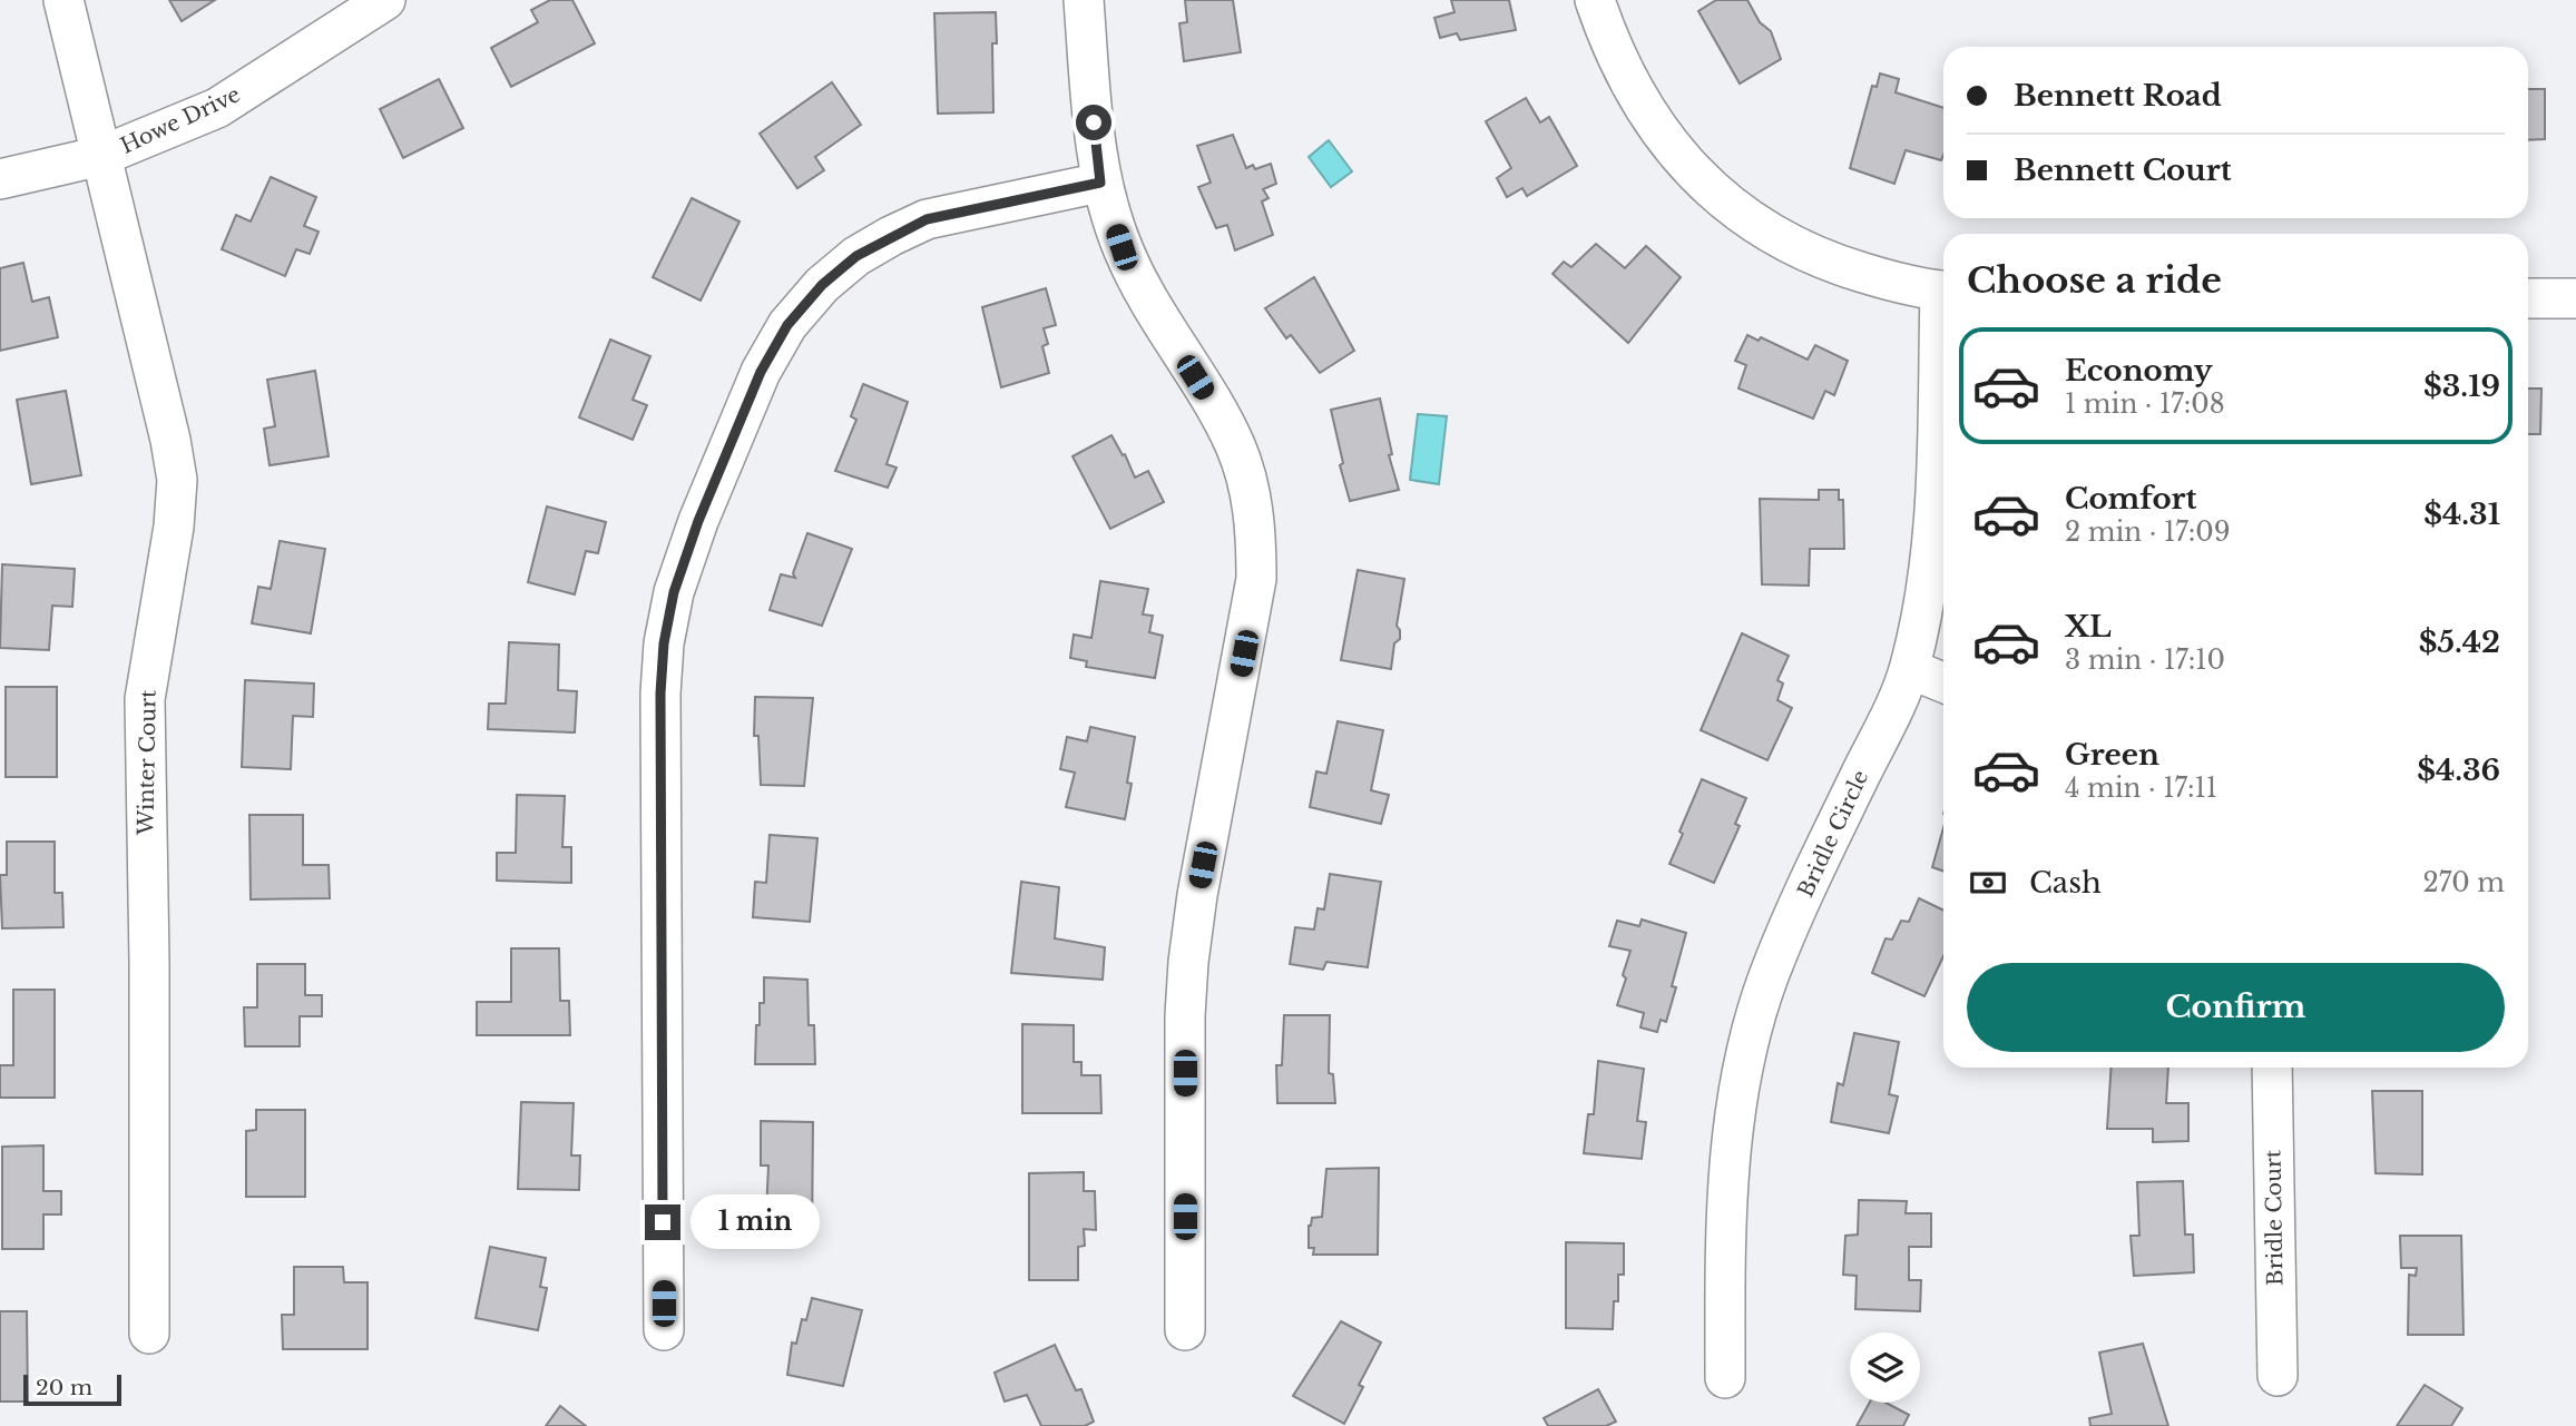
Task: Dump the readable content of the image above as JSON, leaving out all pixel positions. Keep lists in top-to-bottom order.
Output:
{
  "streets": {
    "street": [
      "Howe Drive",
      "Winter Court",
      "Bridle Circle",
      "Bridle Court"
    ]
  },
  "crossings": [
    ["Howe Drive", "Winter Court"]
  ],
  "scale_bar": "20 m",
  "page": {
    "banner": ["Bennett Road", "Bennett Court"],
    "heading": "Choose a ride",
    "list": [
      {
        "name": "Economy",
        "note": "1 min · 17:08",
        "value": "$3.19"
      },
      {
        "name": "Comfort",
        "note": "2 min · 17:09",
        "value": "$4.31"
      },
      {
        "name": "XL",
        "note": "3 min · 17:10",
        "value": "$5.42"
      },
      {
        "name": "Green",
        "note": "4 min · 17:11",
        "value": "$4.36"
      }
    ],
    "pay": ["Cash", "270 m"],
    "buttons": "Confirm",
    "bubble": "1 min",
    "scale": "20 m"
  }
}
